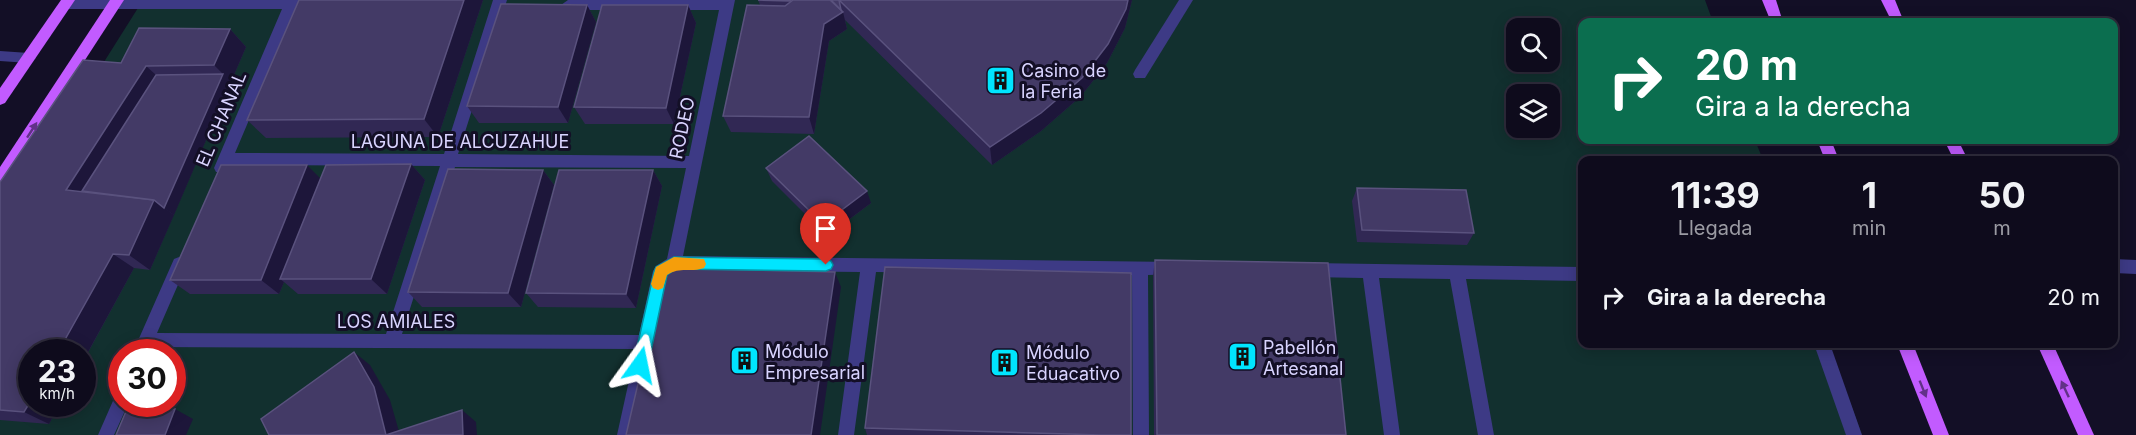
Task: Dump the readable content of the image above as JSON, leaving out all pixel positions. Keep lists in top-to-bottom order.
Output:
{
  "streets": {
    "street": [
      "EL CHANAL",
      "RODEO",
      "LAGUNA DE ALCUZAHUE",
      "LOS AMIALES"
    ]
  },
  "crossings": [
    ["EL CHANAL", "LAGUNA DE ALCUZAHUE"],
    ["RODEO", "LAGUNA DE ALCUZAHUE"],
    ["RODEO", "LOS AMIALES"]
  ],
  "places": {
    "building": [
      "Casino de la Feria",
      "Pabellón Artesanal",
      "Módulo Empresarial",
      "Módulo Eduacativo"
    ]
  },
  "page": {
    "turn": ["20 m", "Gira a la derecha"],
    "eta": [
      "11:39",
      "Llegada",
      "1",
      "min",
      "50",
      "m"
    ],
    "list": [
      {
        "name": "Gira a la derecha",
        "value": "20 m"
      }
    ],
    "speed": "23 km/h",
    "limit": "30"
  }
}
